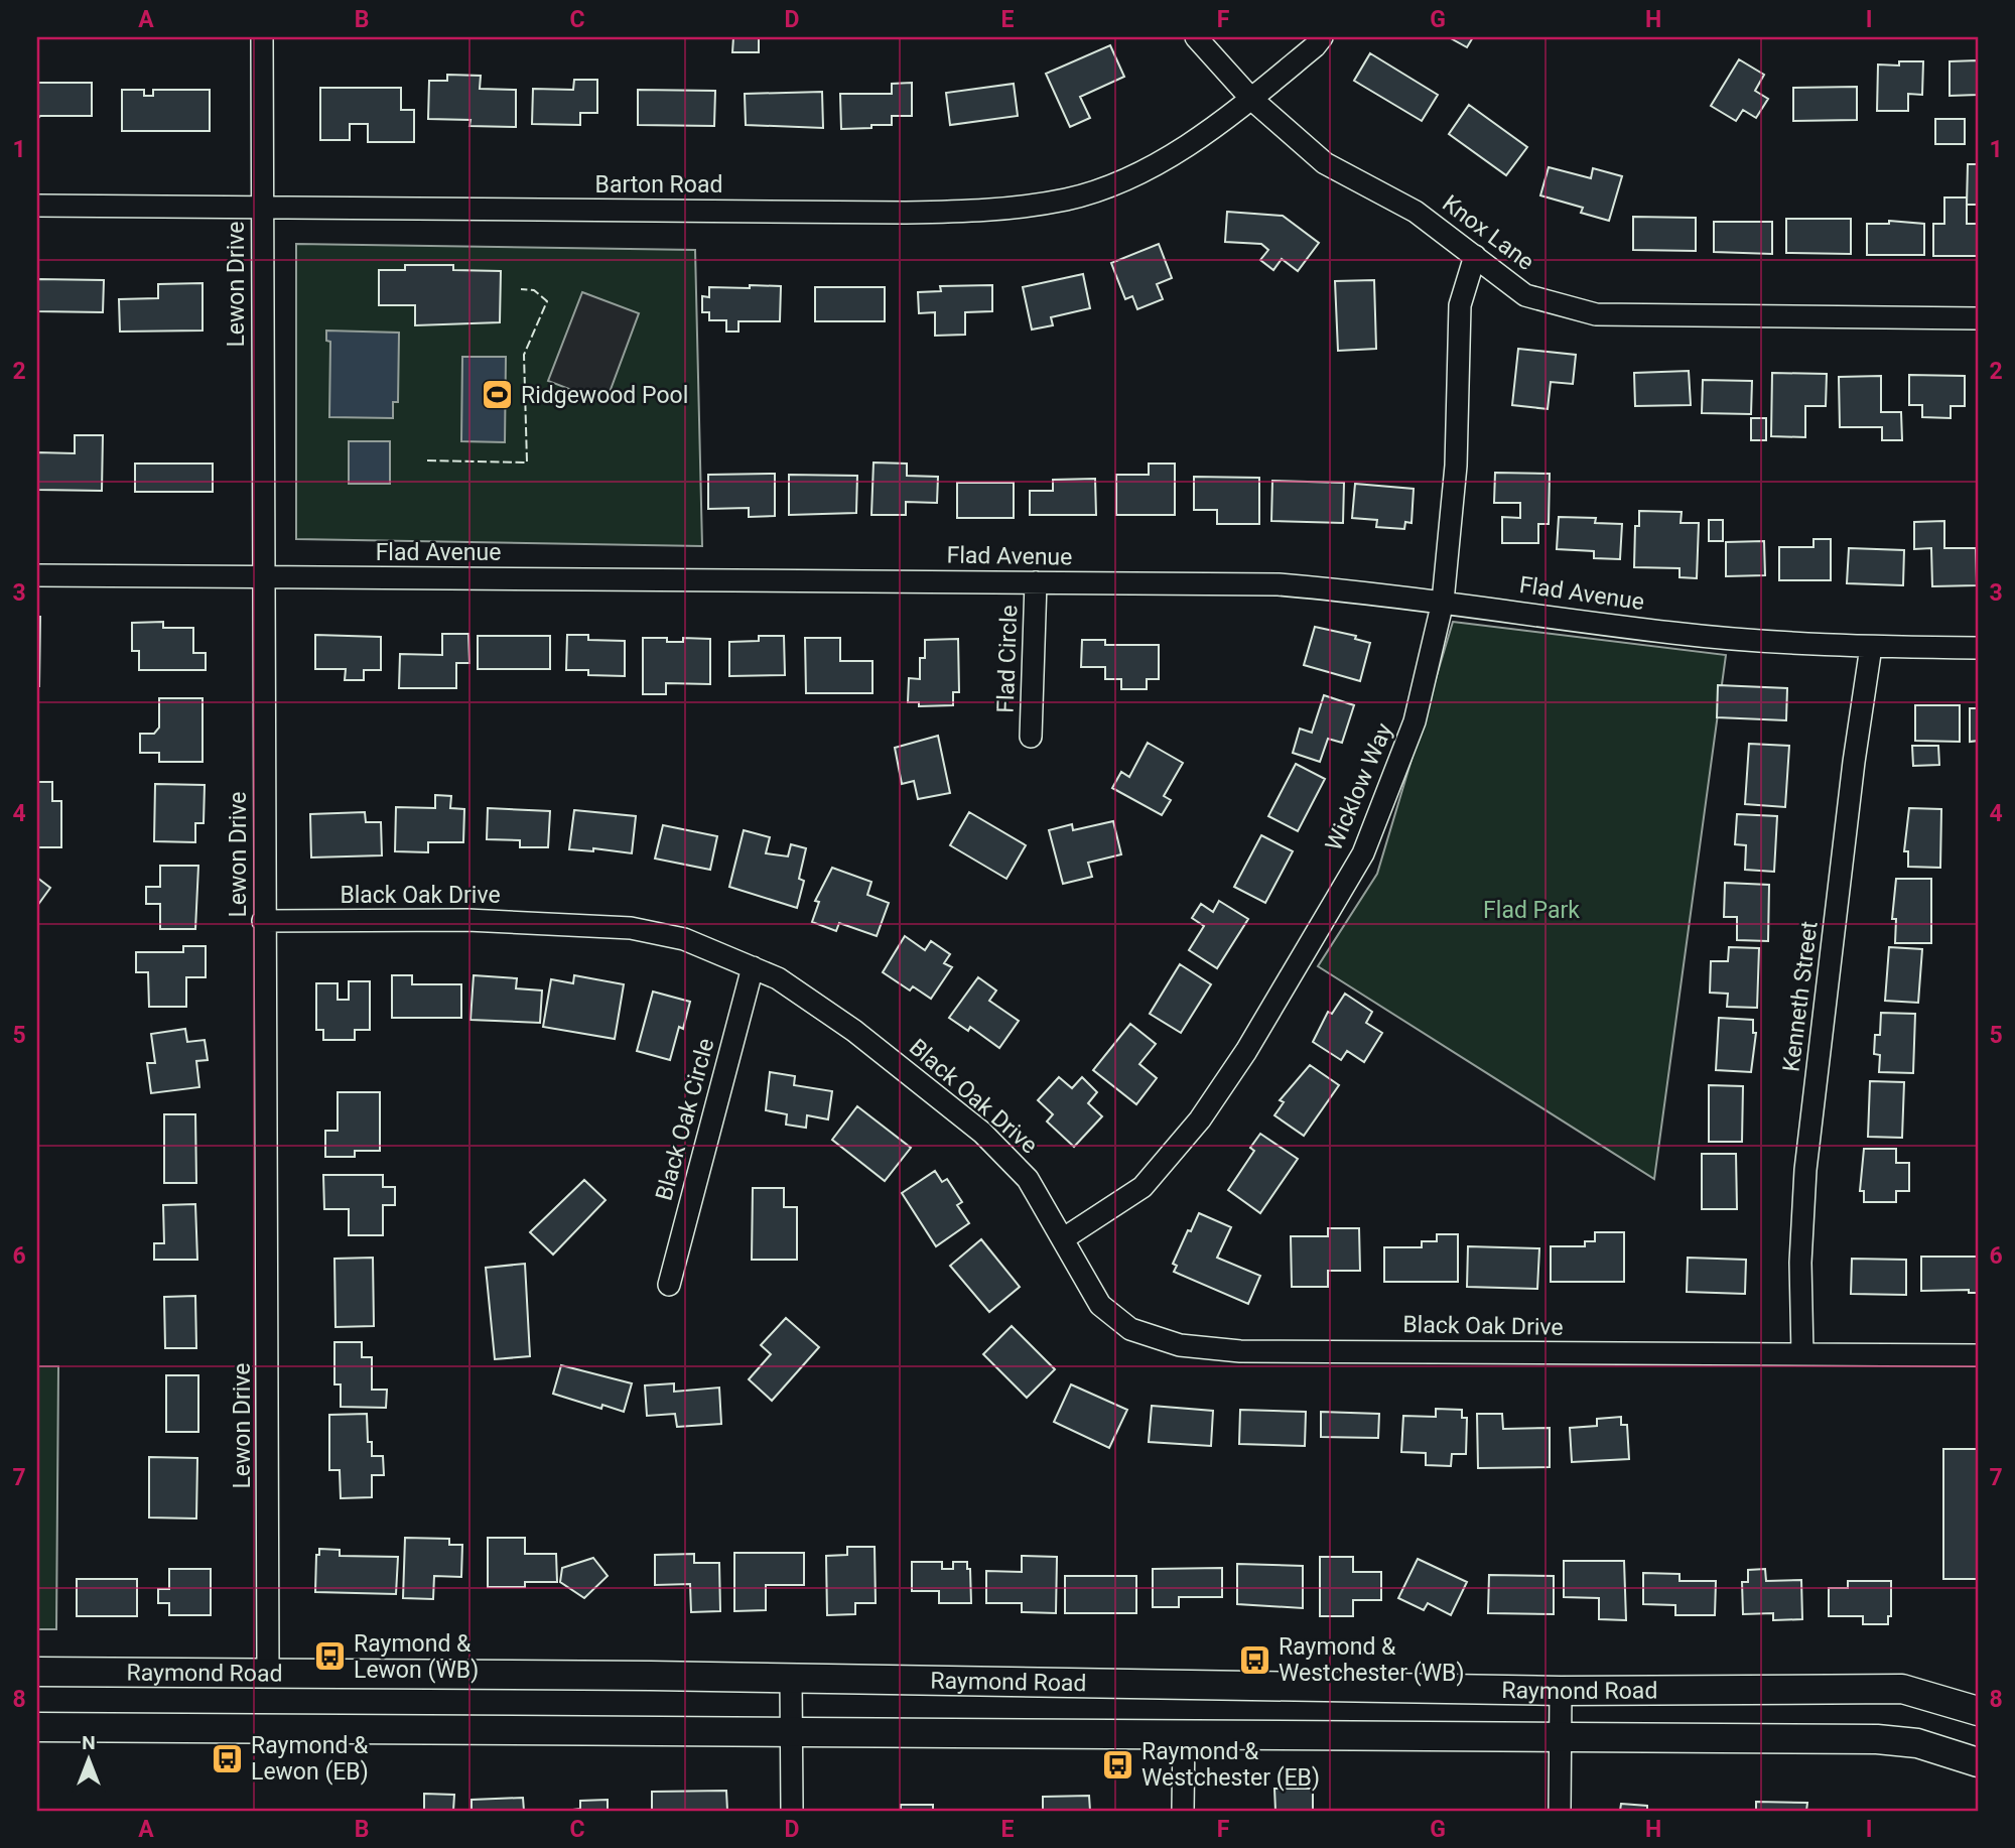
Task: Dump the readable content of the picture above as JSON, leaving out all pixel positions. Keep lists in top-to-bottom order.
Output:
{
  "streets": {
    "main road": ["Raymond Road"],
    "street": [
      "Barton Road",
      "Knox Lane",
      "Lewon Drive",
      "Flad Avenue",
      "Flad Circle",
      "Wicklow Way",
      "Black Oak Drive",
      "Kenneth Street",
      "Black Oak Circle"
    ]
  },
  "crossings": [
    ["Barton Road", "Knox Lane"],
    ["Barton Road", "Lewon Drive"],
    ["Knox Lane", "Wicklow Way"],
    ["Lewon Drive", "Flad Avenue"],
    ["Lewon Drive", "Black Oak Drive"],
    ["Lewon Drive", "Raymond Road"],
    ["Flad Avenue", "Flad Circle"],
    ["Flad Avenue", "Wicklow Way"],
    ["Flad Avenue", "Kenneth Street"],
    ["Wicklow Way", "Black Oak Drive"],
    ["Black Oak Drive", "Kenneth Street"],
    ["Black Oak Drive", "Black Oak Circle"]
  ],
  "parks": ["Flad Park"],
  "places": {
    "sports": ["Ridgewood Pool"],
    "bus stop": [
      "Raymond & Lewon (WB)",
      "Raymond & Westchester (WB)",
      "Raymond & Lewon (EB)",
      "Raymond & Westchester (EB)"
    ]
  },
  "north": "top",
  "grid": {
    "columns": [
      "A",
      "B",
      "C",
      "D",
      "E",
      "F",
      "G",
      "H",
      "I"
    ],
    "rows": [
      "1",
      "2",
      "3",
      "4",
      "5",
      "6",
      "7",
      "8"
    ]
  }
}
